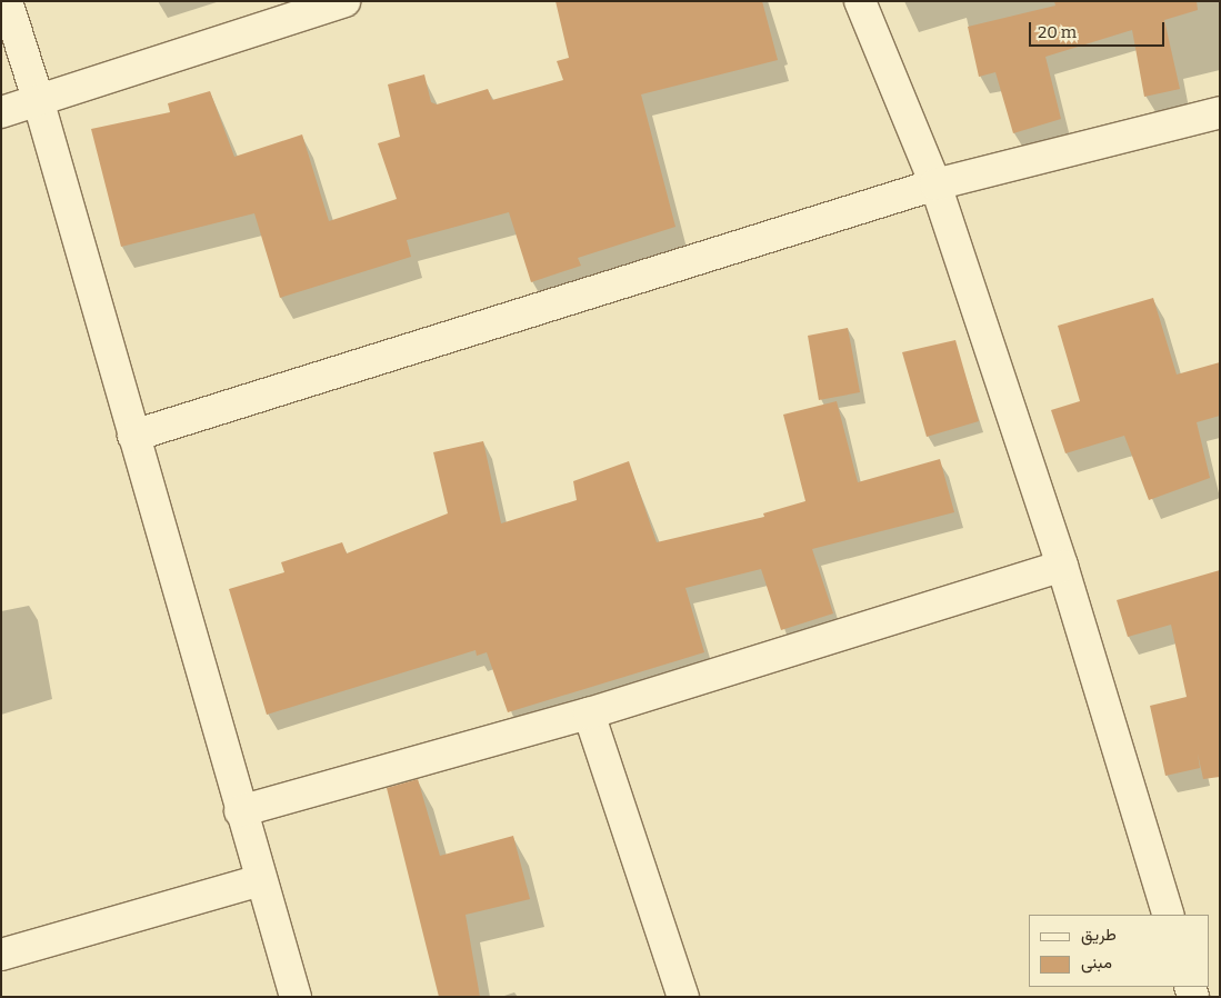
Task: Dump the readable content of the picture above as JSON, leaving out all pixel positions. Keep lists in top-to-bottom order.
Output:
{
  "legend": ["طريق", "مبنى"],
  "scale_bar": "20 m"
}
